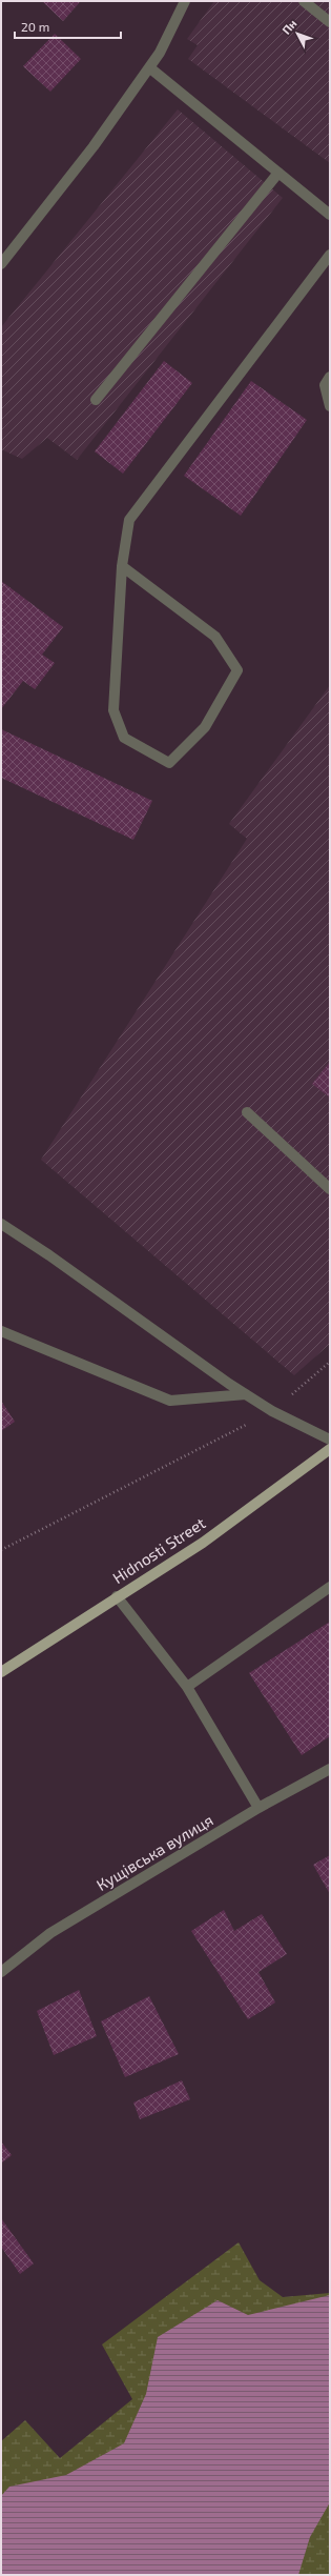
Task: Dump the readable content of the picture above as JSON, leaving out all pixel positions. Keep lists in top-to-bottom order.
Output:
{
  "streets": {
    "main road": ["Hidnosti Street"],
    "street": ["Кущівська вулиця"]
  },
  "scale_bar": "20 m",
  "north": "top left"
}
